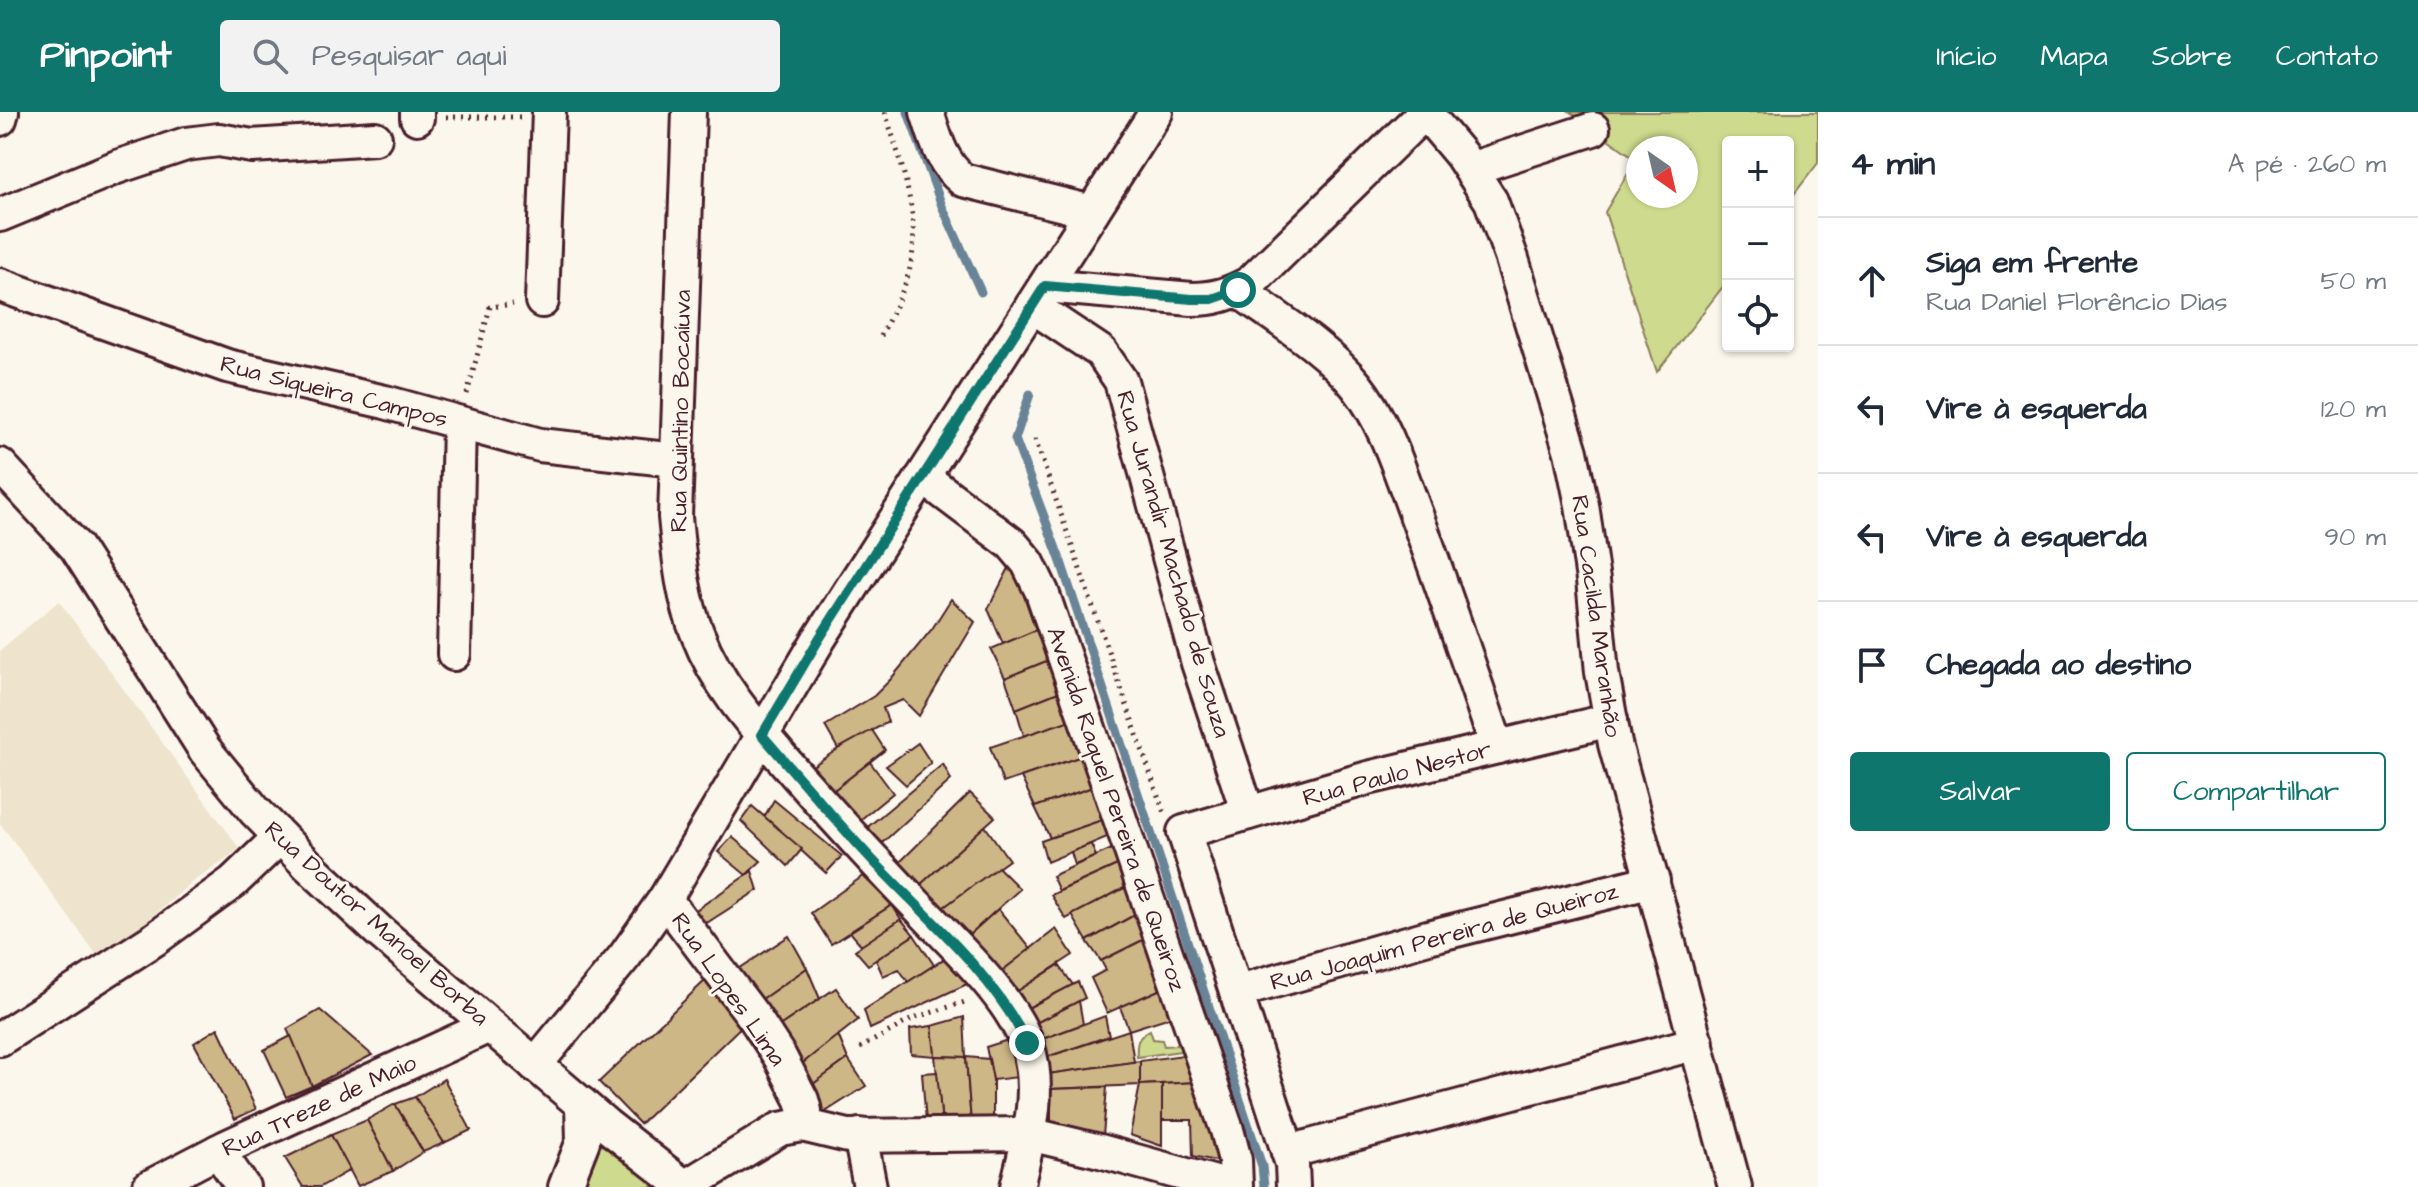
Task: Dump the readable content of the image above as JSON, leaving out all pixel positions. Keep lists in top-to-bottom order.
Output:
{
  "streets": {
    "street": [
      "Rua Siqueira Campos",
      "Rua Quintino Bocaíuva",
      "Rua Jurandir Machado de Souza",
      "Rua Cacilda Maranhão",
      "Rua Paulo Nestor",
      "Avenida Raquel Pereira de Queiroz",
      "Rua Doutor Manoel Borba",
      "Rua Joaquim Pereira de Queiroz",
      "Rua Lopes Lima",
      "Rua Treze de Maio"
    ]
  },
  "crossings": [
    ["Rua Siqueira Campos", "Rua Quintino Bocaíuva"],
    ["Rua Jurandir Machado de Souza", "Rua Paulo Nestor"],
    ["Rua Cacilda Maranhão", "Rua Paulo Nestor"],
    ["Rua Cacilda Maranhão", "Rua Joaquim Pereira de Queiroz"],
    ["Rua Doutor Manoel Borba", "Rua Treze de Maio"]
  ],
  "north": "bottom right",
  "page": {
    "header": "Pinpoint",
    "search": "Pesquisar aqui",
    "nav": [
      "Início",
      "Mapa",
      "Sobre",
      "Contato"
    ],
    "heading": ["4 min", "A pé · 260 m"],
    "map_buttons": ["+", "−"],
    "list": [
      ["Siga em frente", "Rua Daniel Florêncio Dias", "50 m"],
      ["Vire à esquerda", "120 m"],
      ["Vire à esquerda", "90 m"],
      "Chegada ao destino"
    ],
    "buttons": ["Salvar", "Compartilhar"]
  }
}
